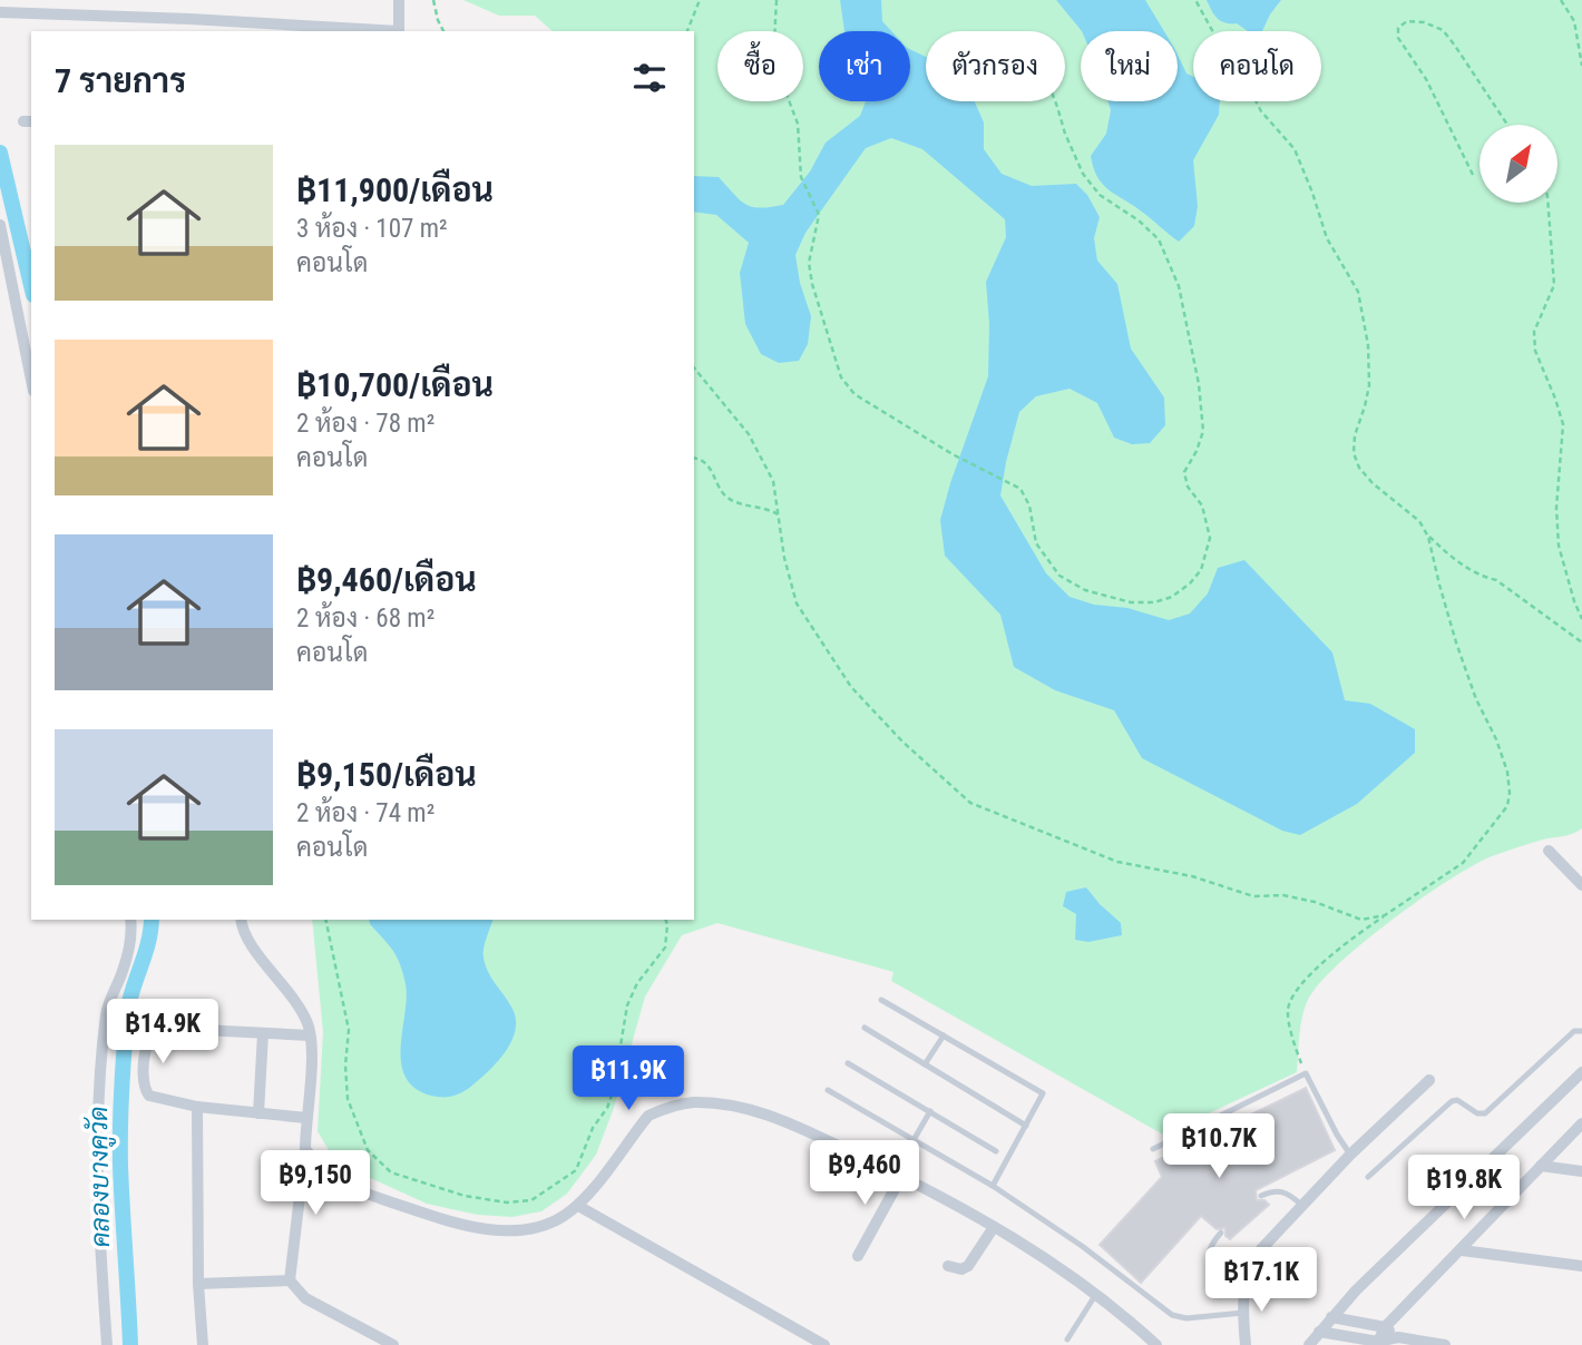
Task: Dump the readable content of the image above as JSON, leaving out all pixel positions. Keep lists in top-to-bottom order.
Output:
{
  "water": ["คลองบางคูวัด"],
  "north": "top right",
  "page": {
    "chip": [
      "ซื้อ",
      "เช่า",
      "ตัวกรอง",
      "ใหม่",
      "คอนโด"
    ],
    "heading": "7 รายการ",
    "list": [
      {
        "name": "฿11,900/เดือน",
        "note": "3 ห้อง · 107 m² · คอนโด"
      },
      {
        "name": "฿10,700/เดือน",
        "note": "2 ห้อง · 78 m² · คอนโด"
      },
      {
        "name": "฿9,460/เดือน",
        "note": "2 ห้อง · 68 m² · คอนโด"
      },
      {
        "name": "฿9,150/เดือน",
        "note": "2 ห้อง · 74 m² · คอนโด"
      }
    ],
    "price": [
      "฿14.9K",
      "฿11.9K",
      "฿10.7K",
      "฿9,460",
      "฿9,150",
      "฿19.8K",
      "฿17.1K"
    ]
  }
}
